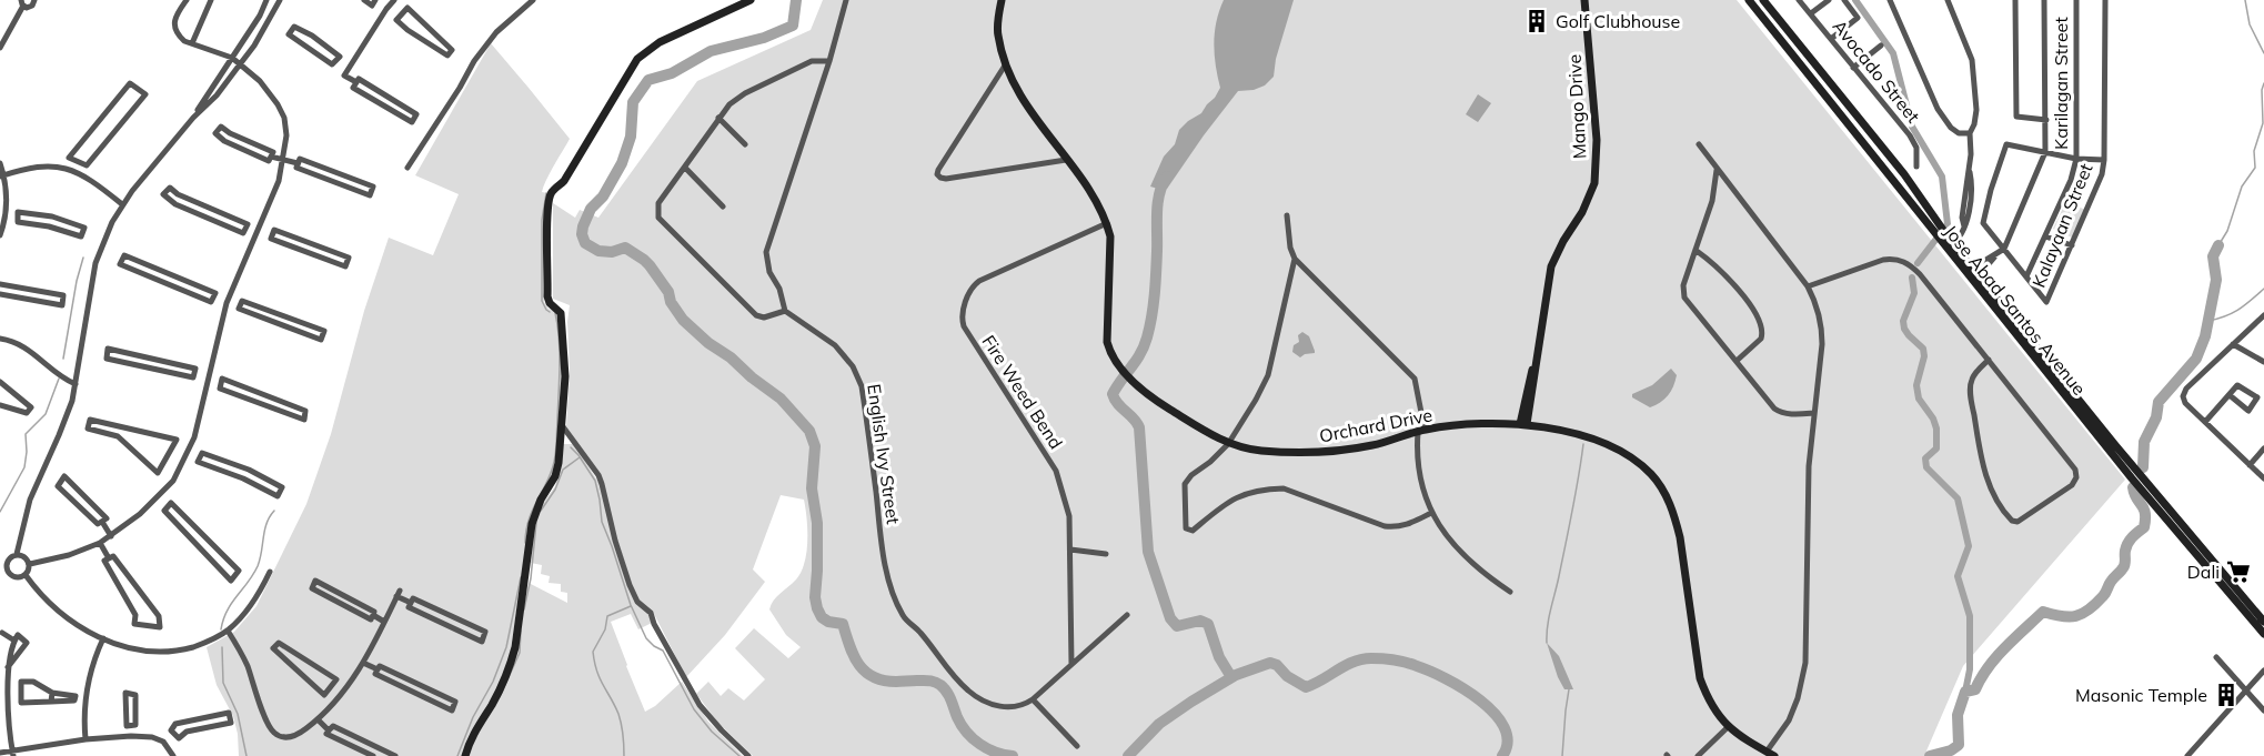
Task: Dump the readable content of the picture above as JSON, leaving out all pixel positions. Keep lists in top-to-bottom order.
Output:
{
  "streets": {
    "street": [
      "Avocado Street",
      "Karilagan Street",
      "Mango Drive",
      "Kalayaan Street",
      "Jose Abad Santos Avenue",
      "Fire Weed Bend",
      "Orchard Drive",
      "English Ivy Street"
    ]
  },
  "crossings": [
    ["Karilagan Street", "Kalayaan Street"],
    ["Mango Drive", "Orchard Drive"],
    ["Fire Weed Bend", "Orchard Drive"],
    ["Fire Weed Bend", "English Ivy Street"]
  ],
  "places": {
    "building": ["Golf Clubhouse", "Masonic Temple"],
    "supermarket": ["Dali"]
  }
}
